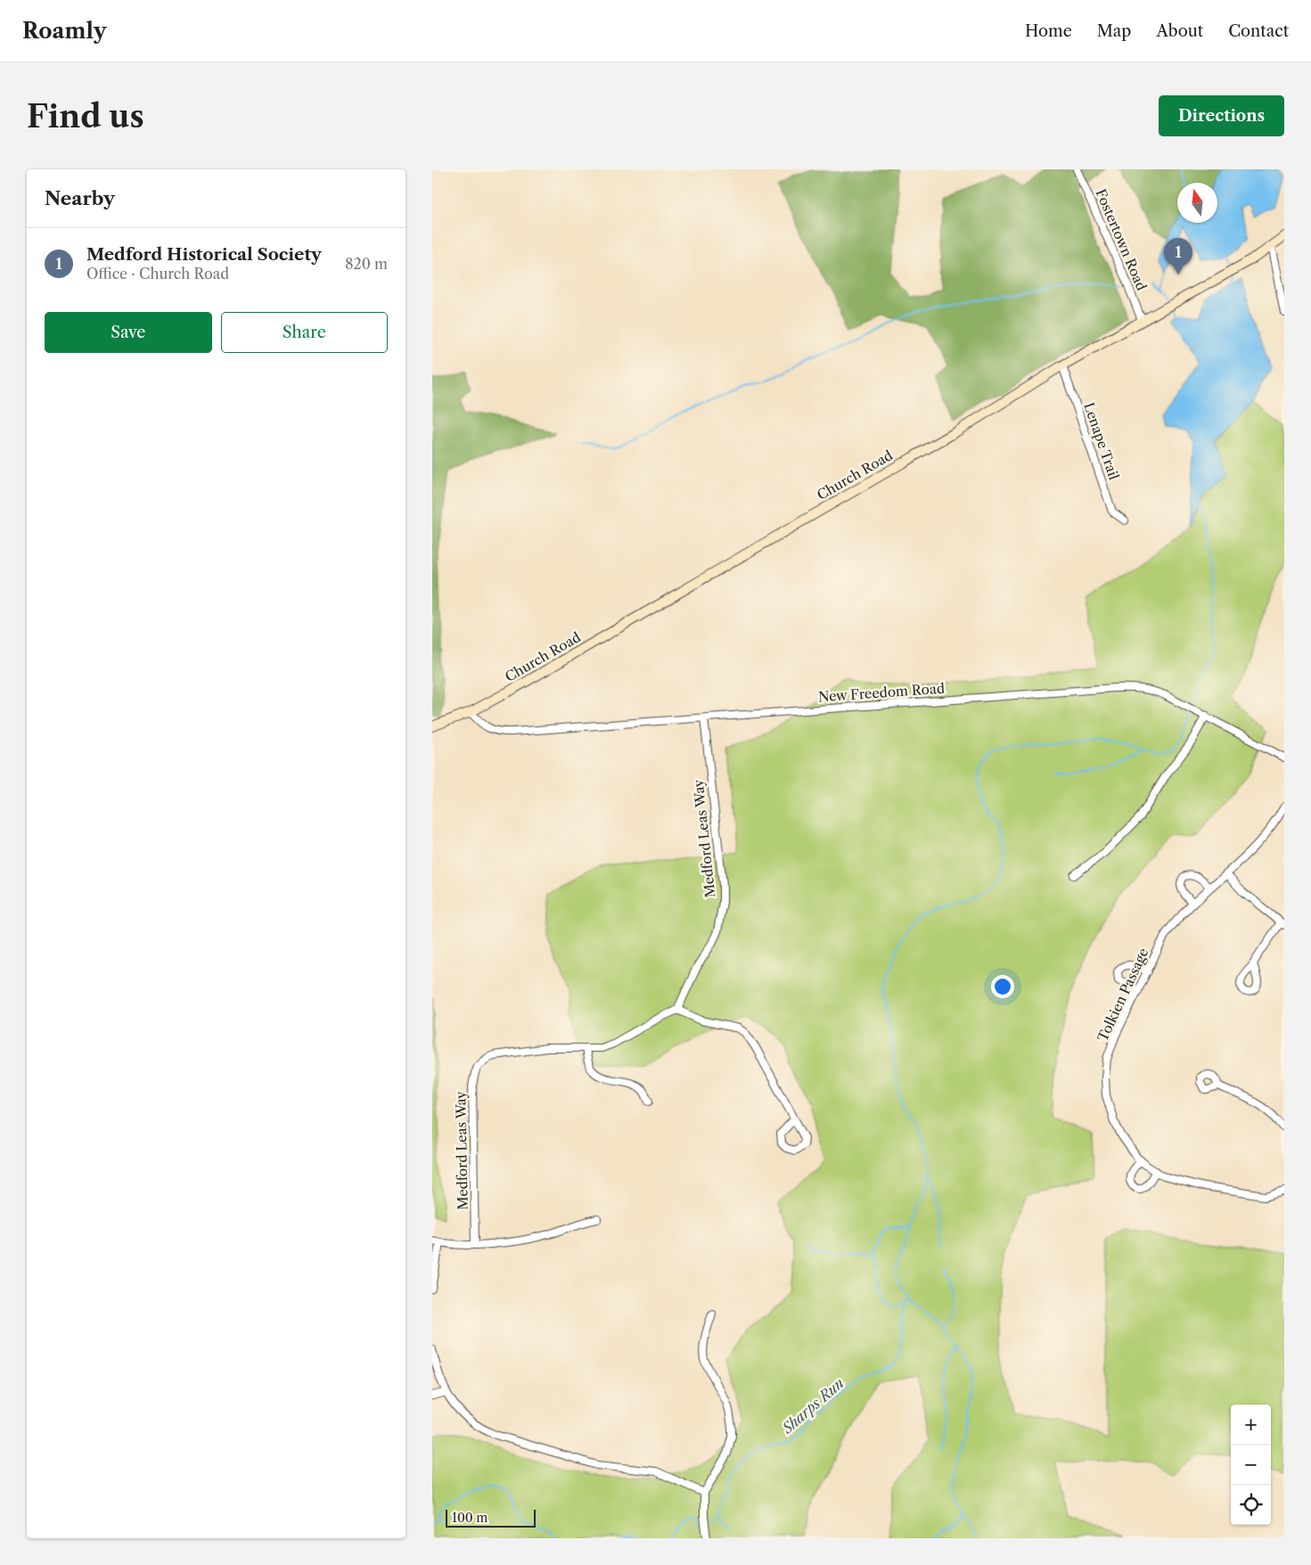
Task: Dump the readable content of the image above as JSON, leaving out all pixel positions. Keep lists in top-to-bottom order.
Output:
{
  "streets": {
    "main road": ["Church Road"],
    "street": [
      "Fostertown Road",
      "Lenape Trail",
      "New Freedom Road",
      "Medford Leas Way",
      "Tolkien Passage"
    ]
  },
  "crossings": [
    ["Fostertown Road", "Church Road"],
    ["Lenape Trail", "Church Road"],
    ["Church Road", "New Freedom Road"],
    ["New Freedom Road", "Medford Leas Way"]
  ],
  "water": ["Sharps Run"],
  "scale_bar": "100 m",
  "north": "top",
  "page": {
    "header": "Roamly",
    "nav": [
      "Home",
      "Map",
      "About",
      "Contact"
    ],
    "buttons": [
      "Directions",
      ["Save", "Share"]
    ],
    "title": "Find us",
    "heading": "Nearby",
    "list": [
      {
        "mark": "1",
        "name": "Medford Historical Society",
        "note": "Office · Church Road",
        "value": "820 m"
      }
    ],
    "pins": "1",
    "map_buttons": ["+", "−"],
    "scale": "100 m"
  }
}
